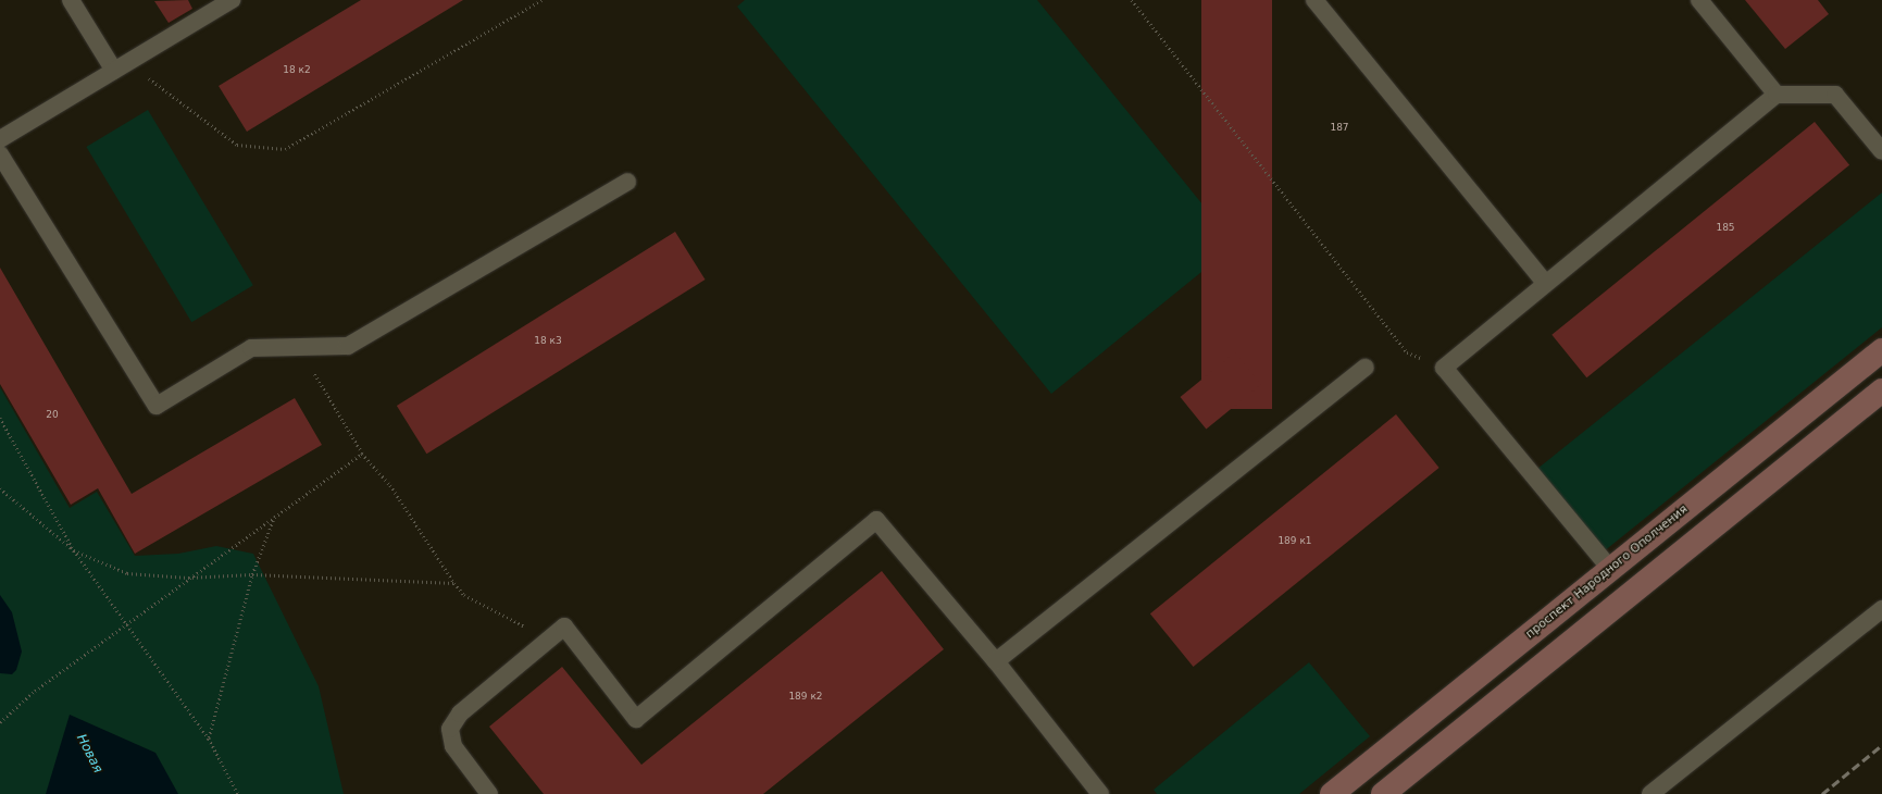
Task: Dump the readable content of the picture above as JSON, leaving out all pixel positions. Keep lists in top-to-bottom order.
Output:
{
  "streets": {
    "main road": ["проспект Народного Ополчения"]
  },
  "water": ["Новая"],
  "house_numbers": [
    "18 к2",
    "187",
    "185",
    "18 к3",
    "20",
    "189 к1",
    "189 к2"
  ]
}
